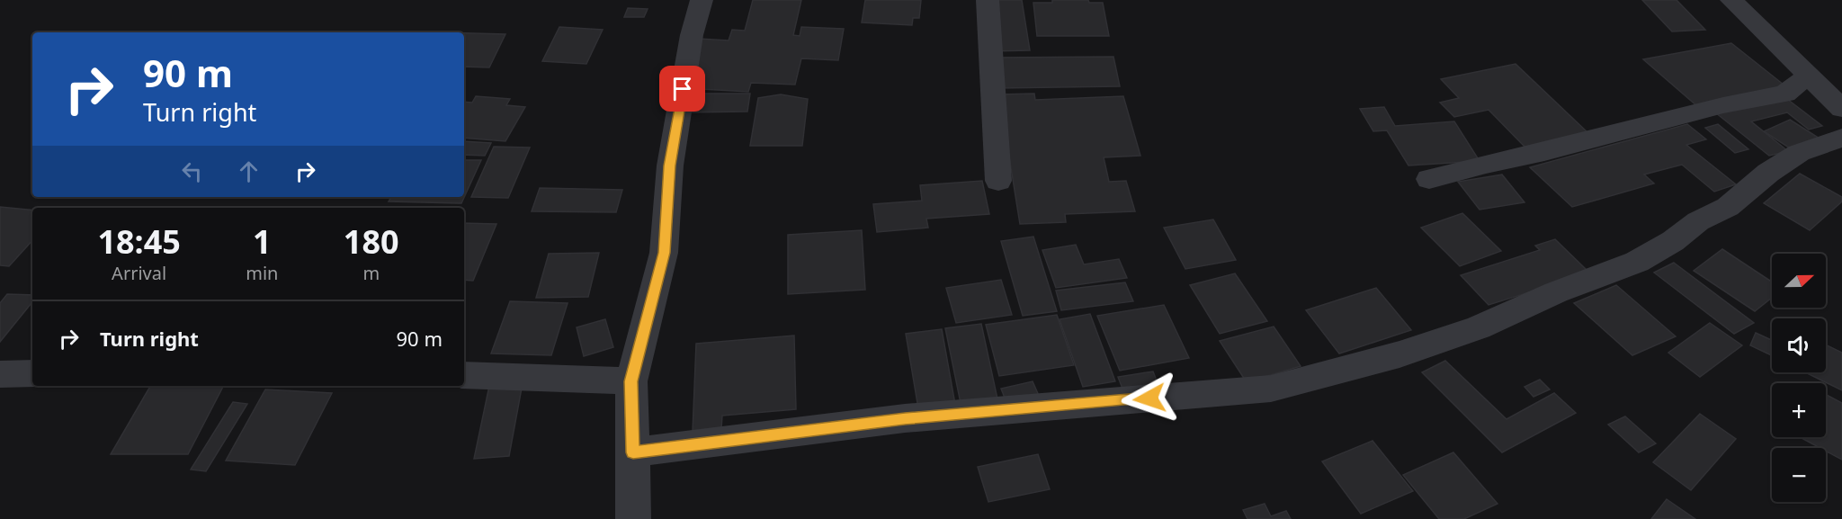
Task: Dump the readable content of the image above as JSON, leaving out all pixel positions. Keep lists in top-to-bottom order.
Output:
{
  "north": "right",
  "page": {
    "turn": ["90 m", "Turn right"],
    "eta": [
      "18:45",
      "Arrival",
      "1",
      "min",
      "180",
      "m"
    ],
    "map_buttons": ["+", "−"],
    "list": [
      {
        "name": "Turn right",
        "value": "90 m"
      }
    ]
  }
}
